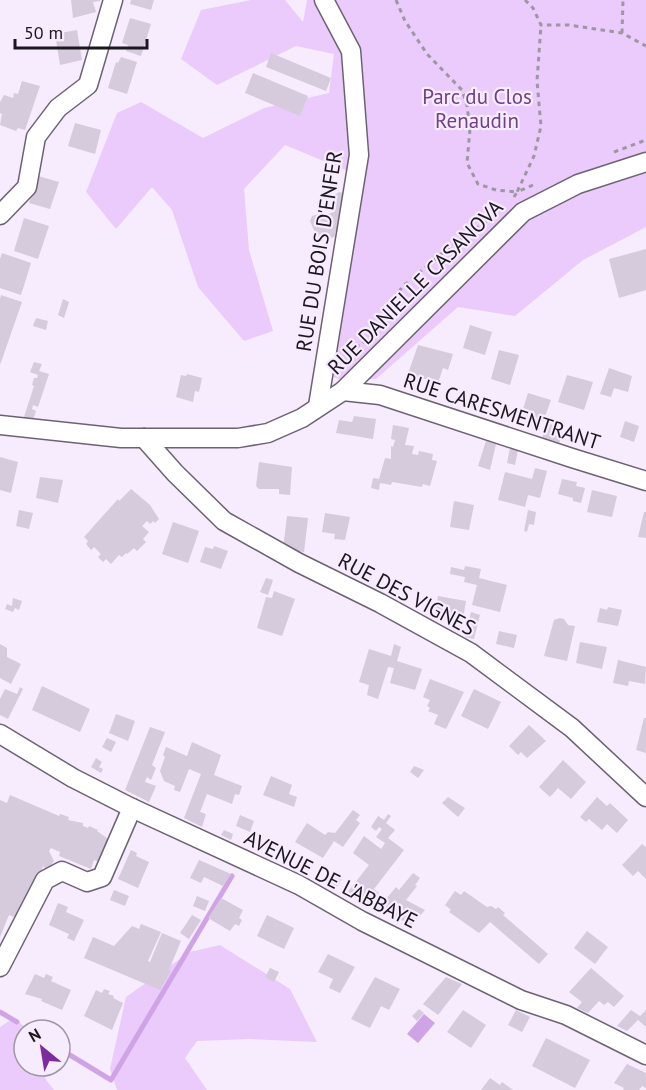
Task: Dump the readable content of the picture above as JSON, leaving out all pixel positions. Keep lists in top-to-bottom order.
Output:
{
  "streets": {
    "street": [
      "RUE DU BOIS D'ENFER",
      "RUE DANIELLE CASANOVA",
      "RUE CARESMENTRANT",
      "RUE DES VIGNES",
      "AVENUE DE L'ABBAYE"
    ]
  },
  "crossings": [
    ["RUE DU BOIS D'ENFER", "RUE DANIELLE CASANOVA"],
    ["RUE DANIELLE CASANOVA", "RUE CARESMENTRANT"],
    ["RUE DANIELLE CASANOVA", "RUE DES VIGNES"]
  ],
  "parks": ["Parc du Clos Renaudin"],
  "scale_bar": "50 m",
  "north": "top left"
}
